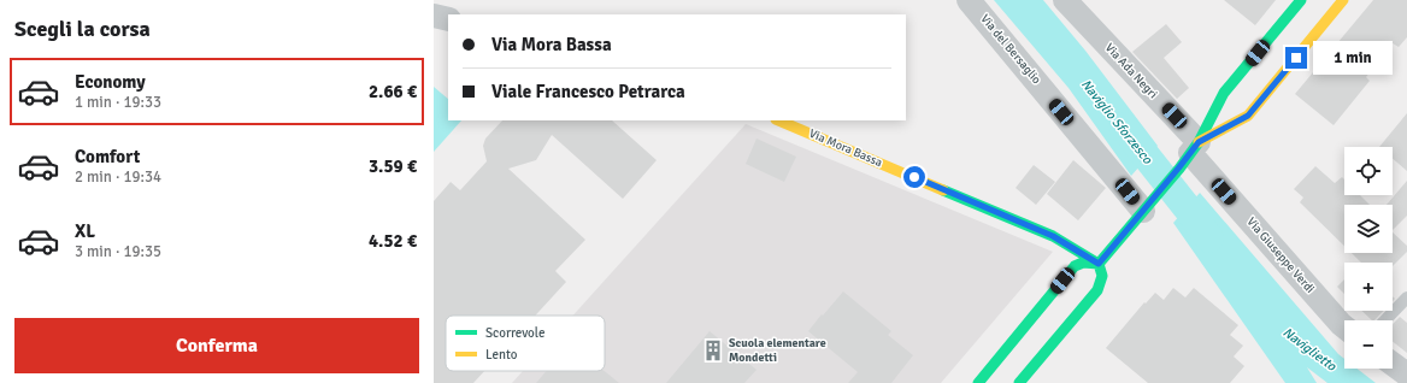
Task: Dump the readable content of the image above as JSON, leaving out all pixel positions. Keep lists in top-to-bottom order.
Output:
{
  "streets": {
    "main road": ["Via Mora Bassa"],
    "street": ["Via del Bersaglio", "Via Ada Negri", "Via Giuseppe Verdi"]
  },
  "crossings": [
    ["Via Ada Negri", "Via Giuseppe Verdi"]
  ],
  "water": ["Naviglio Sforzesco", "Naviglietto"],
  "places": {
    "building": ["Scuola elementare Mondetti"]
  },
  "legend": ["Scorrevole", "Lento"],
  "page": {
    "heading": "Scegli la corsa",
    "banner": ["Via Mora Bassa", "Viale Francesco Petrarca"],
    "bubble": "1 min",
    "list": [
      {
        "name": "Economy",
        "note": "1 min · 19:33",
        "value": "2.66 €"
      },
      {
        "name": "Comfort",
        "note": "2 min · 19:34",
        "value": "3.59 €"
      },
      {
        "name": "XL",
        "note": "3 min · 19:35",
        "value": "4.52 €"
      }
    ],
    "map_buttons": ["+", "−"],
    "buttons": "Conferma"
  }
}
